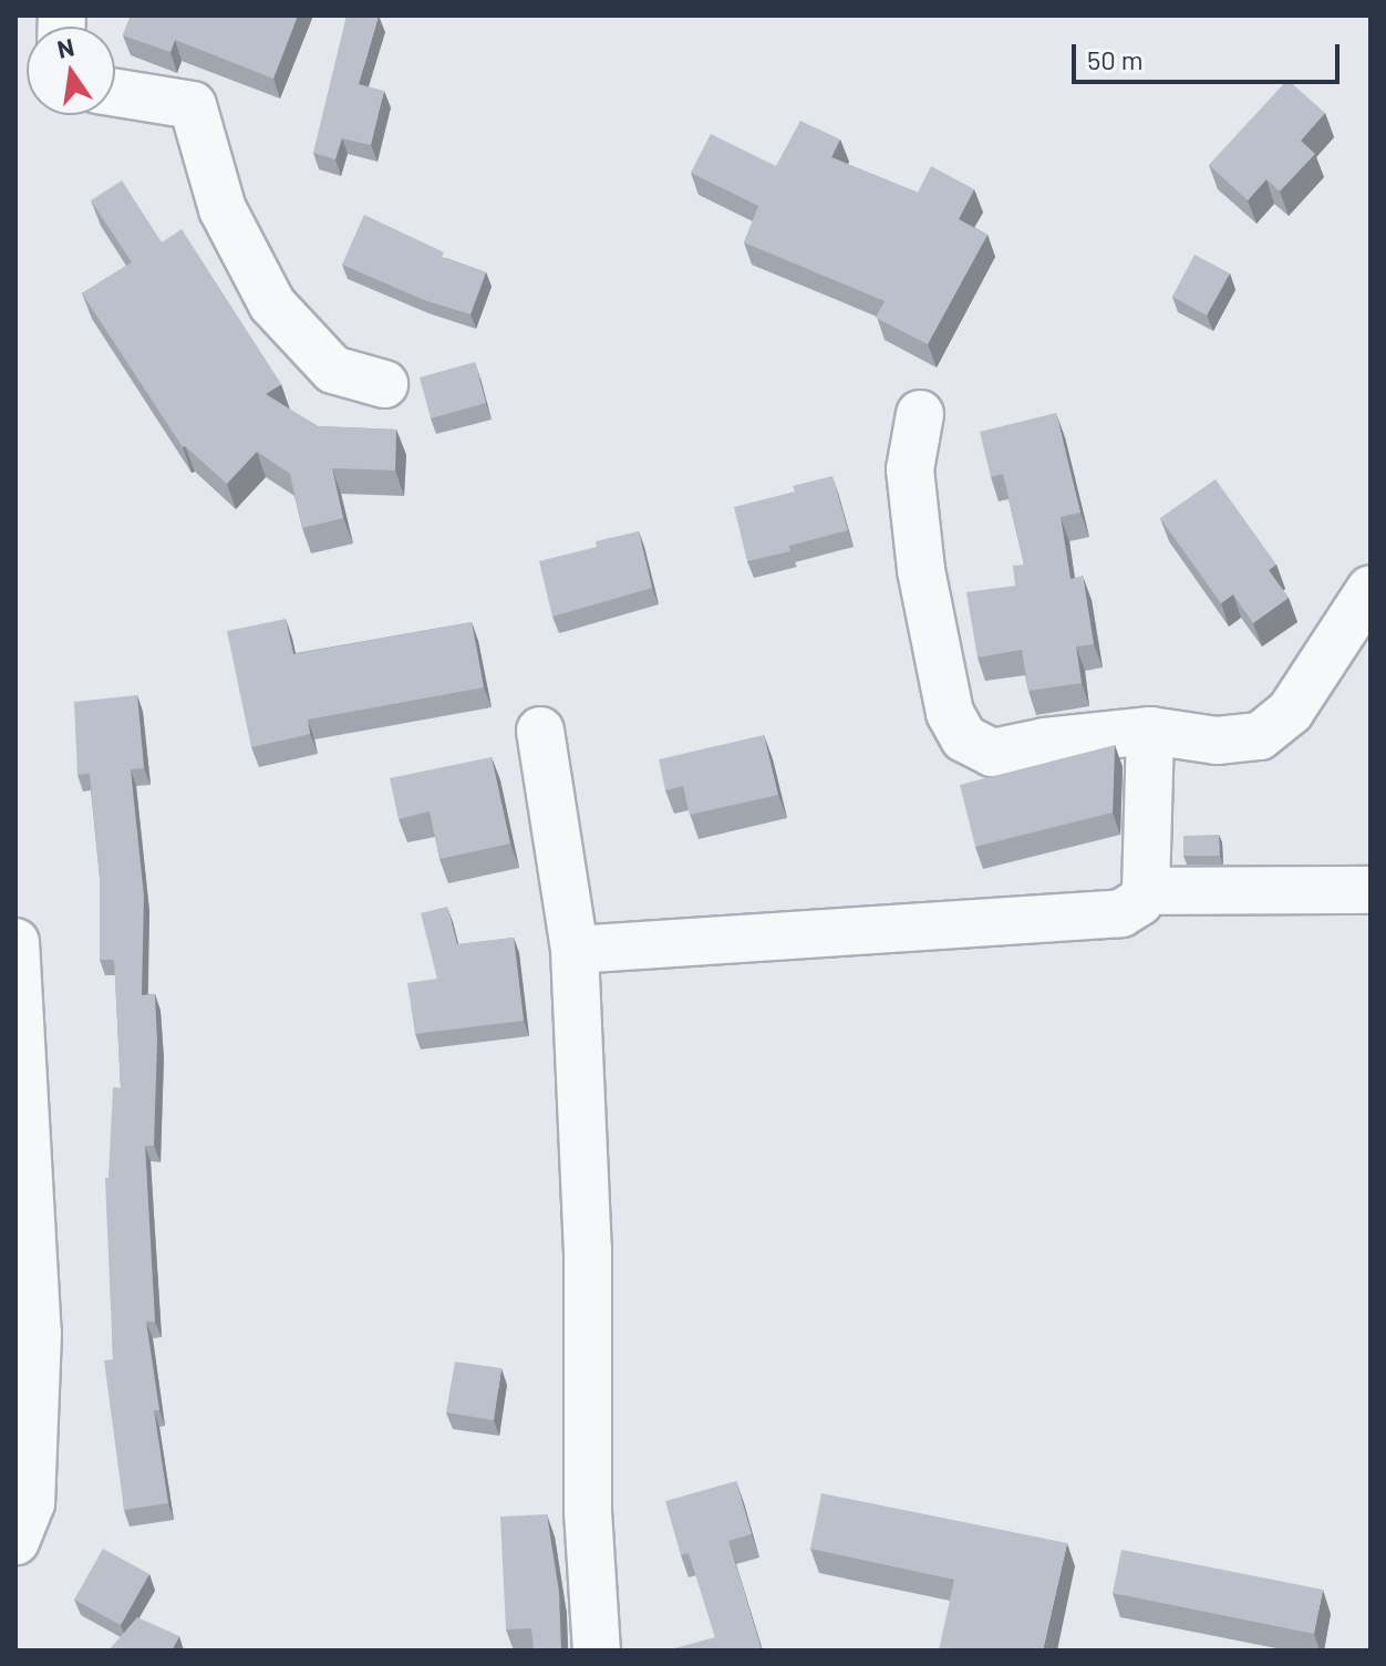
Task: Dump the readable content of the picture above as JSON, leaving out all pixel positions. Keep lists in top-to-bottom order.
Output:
{
  "scale_bar": "50 m",
  "north": "top"
}
